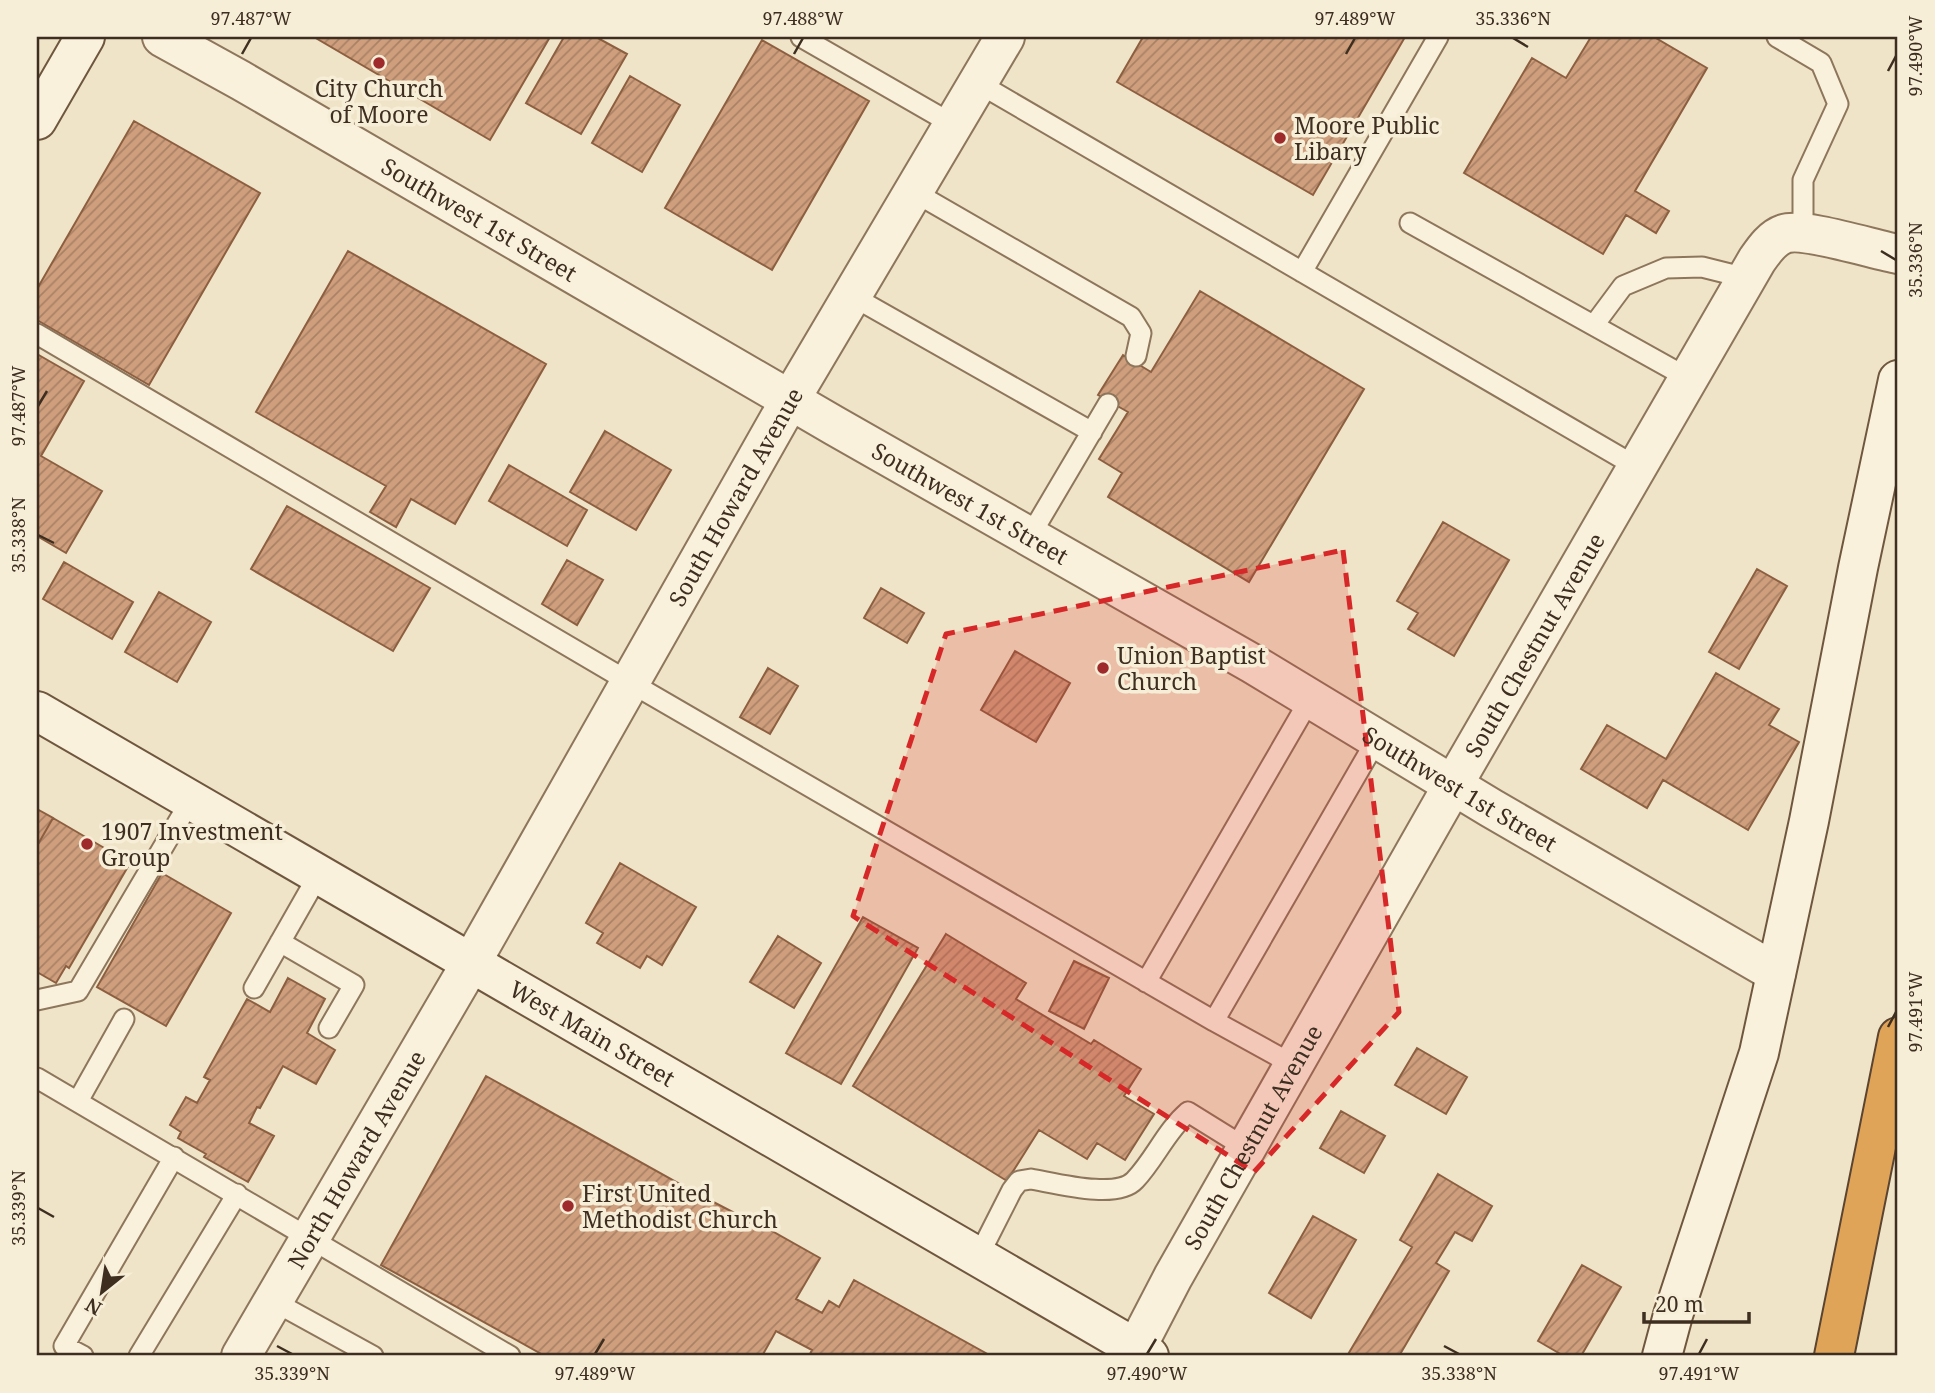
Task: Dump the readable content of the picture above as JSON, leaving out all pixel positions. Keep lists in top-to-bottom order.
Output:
{
  "streets": {
    "street": [
      "Southwest 1st Street",
      "South Howard Avenue",
      "South Chestnut Avenue",
      "West Main Street",
      "North Howard Avenue"
    ]
  },
  "crossings": [
    ["Southwest 1st Street", "South Howard Avenue"],
    ["Southwest 1st Street", "South Chestnut Avenue"],
    ["South Howard Avenue", "West Main Street"],
    ["South Howard Avenue", "North Howard Avenue"],
    ["South Chestnut Avenue", "West Main Street"],
    ["West Main Street", "North Howard Avenue"]
  ],
  "places": [
    "City Church of Moore",
    "Moore Public Libary",
    "Union Baptist Church",
    "1907 Investment Group",
    "First United Methodist Church"
  ],
  "scale_bar": "20 m",
  "north": "bottom left",
  "coordinates": [
    "97.487°W",
    "97.488°W",
    "97.489°W",
    "35.336°N",
    "97.490°W",
    "35.338°N",
    "97.491°W",
    "35.339°N"
  ]
}
